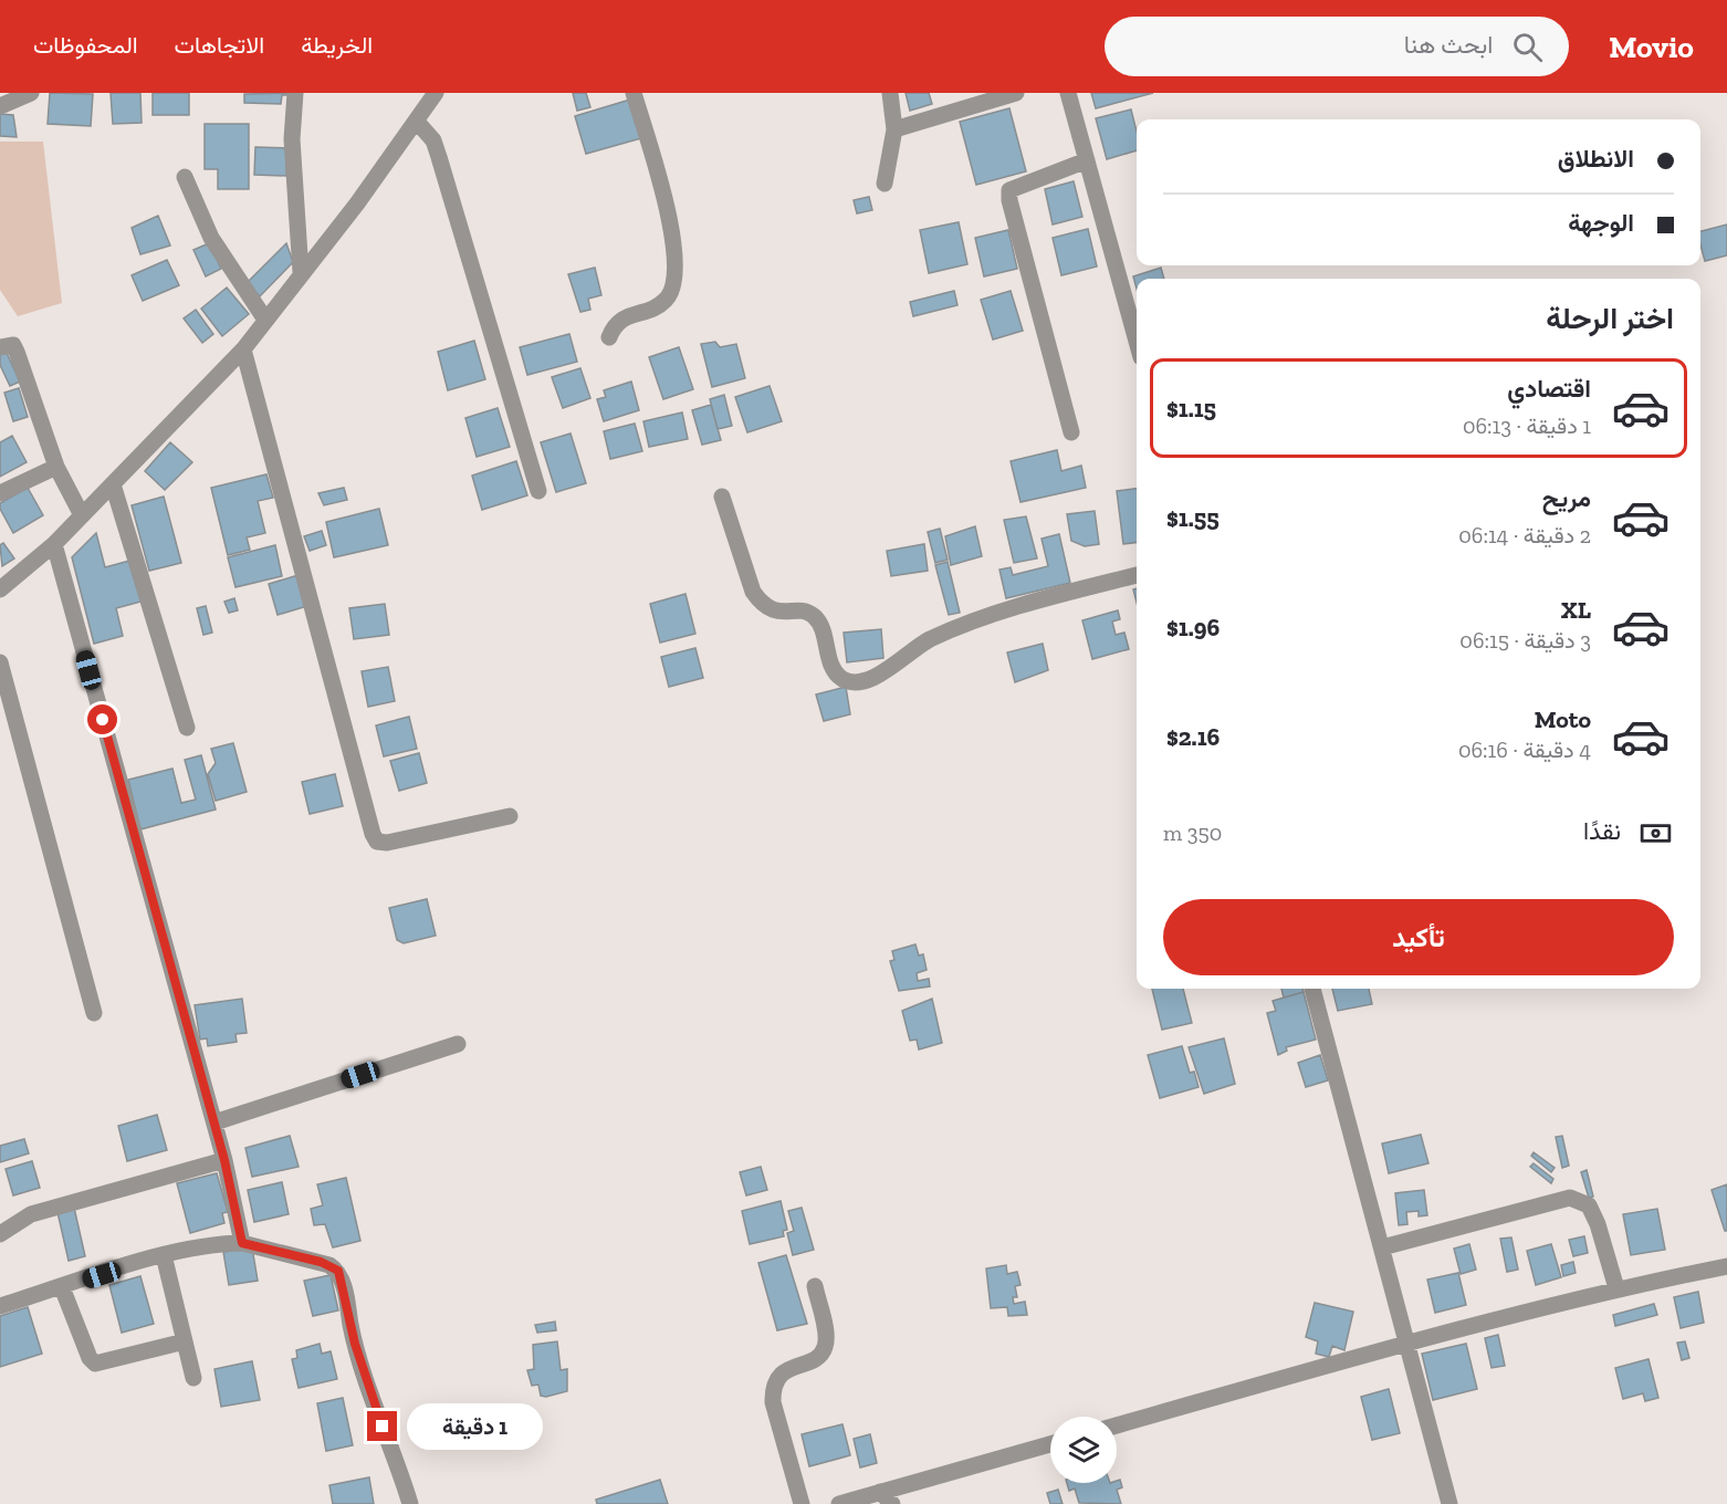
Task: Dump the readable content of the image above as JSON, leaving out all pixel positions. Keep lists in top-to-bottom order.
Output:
{
  "page": {
    "header": "Movio",
    "search": "ابحث هنا",
    "nav": ["الخريطة", "الاتجاهات", "المحفوظات"],
    "banner": ["الانطلاق", "الوجهة"],
    "heading": "اختر الرحلة",
    "list": [
      {
        "name": "اقتصادي",
        "note": "1 دقيقة · 06:13",
        "value": "$1.15"
      },
      {
        "name": "مريح",
        "note": "2 دقيقة · 06:14",
        "value": "$1.55"
      },
      {
        "name": "XL",
        "note": "3 دقيقة · 06:15",
        "value": "$1.96"
      },
      {
        "name": "Moto",
        "note": "4 دقيقة · 06:16",
        "value": "$2.16"
      }
    ],
    "pay": ["نقدًا", "350 m"],
    "buttons": "تأكيد",
    "bubble": "1 دقيقة"
  }
}
